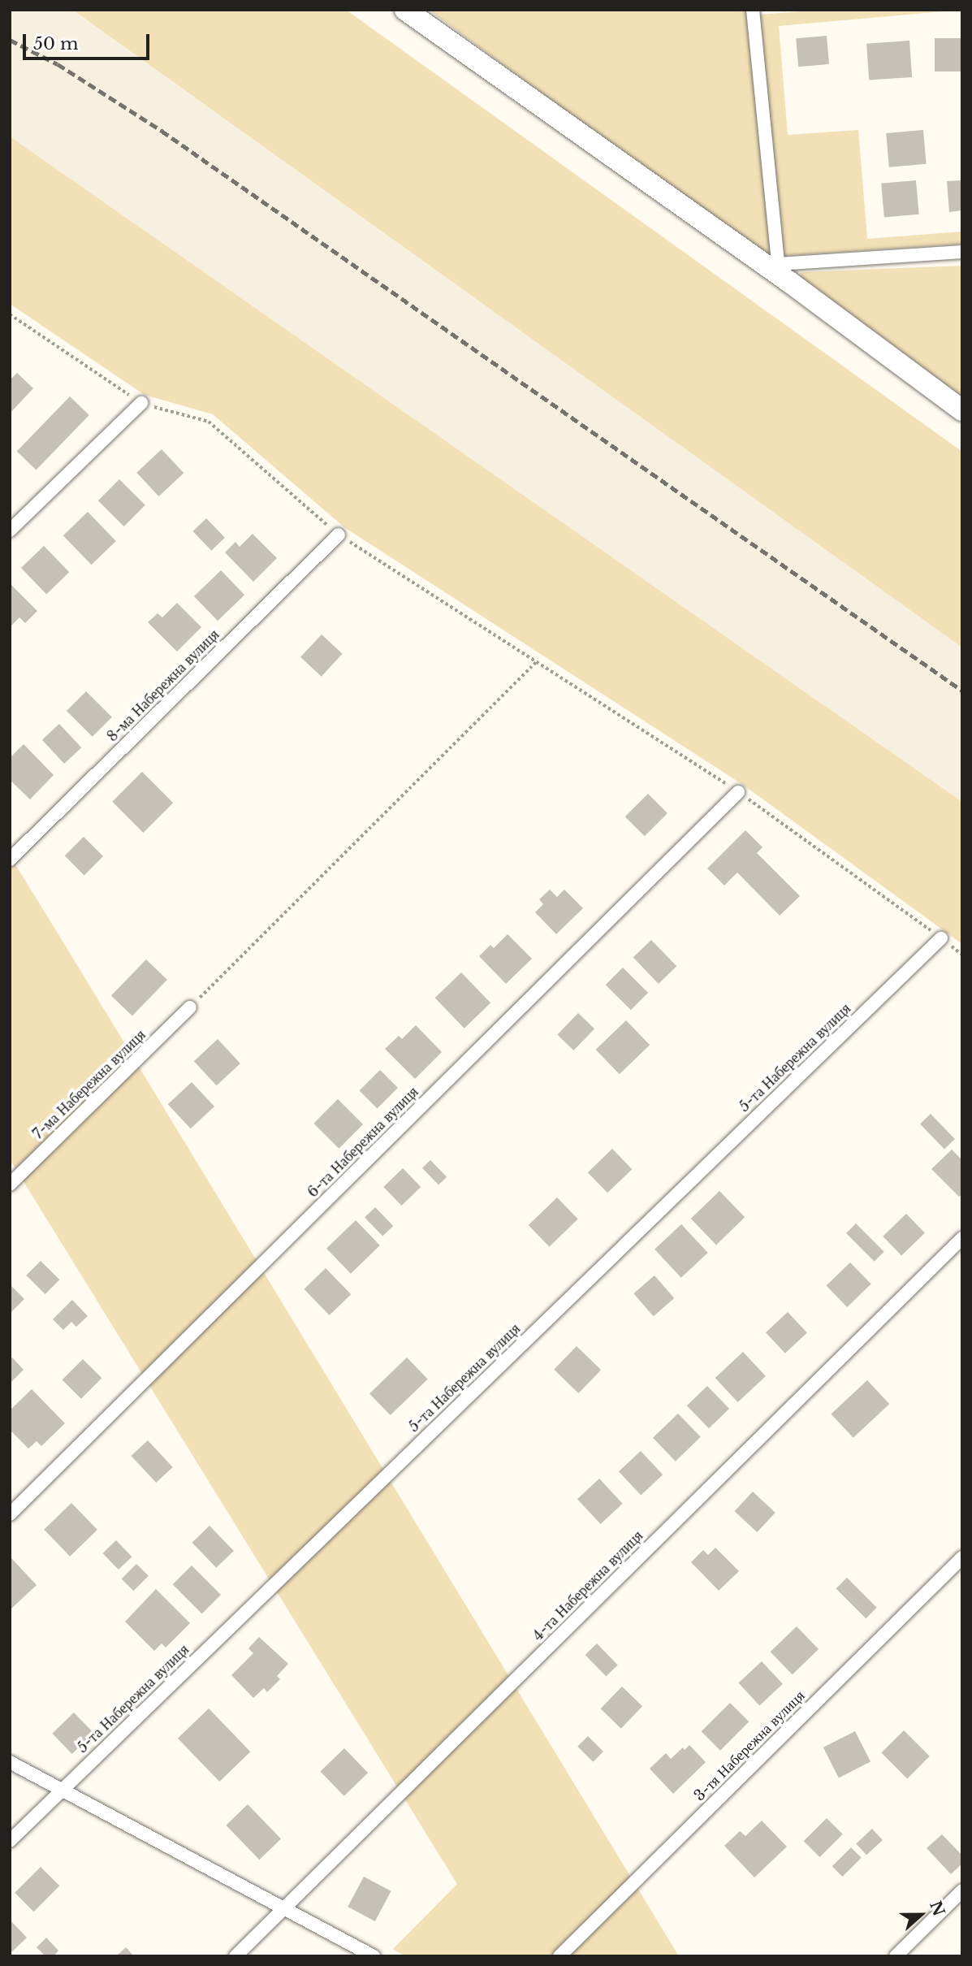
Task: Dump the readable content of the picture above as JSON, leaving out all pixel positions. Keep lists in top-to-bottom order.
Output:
{
  "streets": {
    "street": [
      "8-ма Набережна вулиця",
      "5-та Набережна вулиця",
      "7-ма Набережна вулиця",
      "6-та Набережна вулиця",
      "4-та Набережна вулиця",
      "3-тя Набережна вулиця"
    ]
  },
  "scale_bar": "50 m",
  "north": "right"
}
